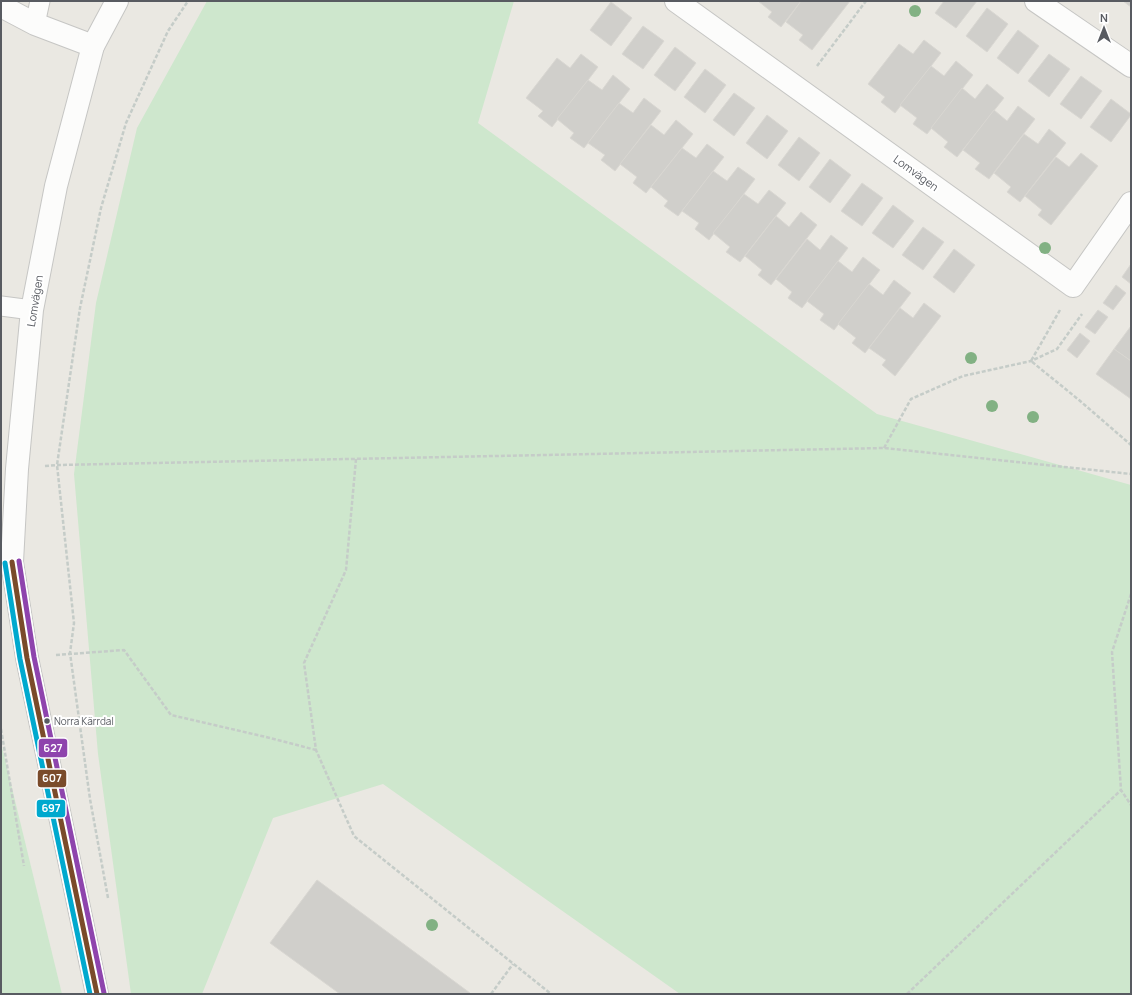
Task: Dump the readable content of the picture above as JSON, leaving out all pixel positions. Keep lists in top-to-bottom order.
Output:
{
  "streets": {
    "street": ["Lomvägen"]
  },
  "places": ["Norra Kärrdal"],
  "lines": ["transit line 627", "transit line 607", "transit line 697"],
  "north": "top"
}
